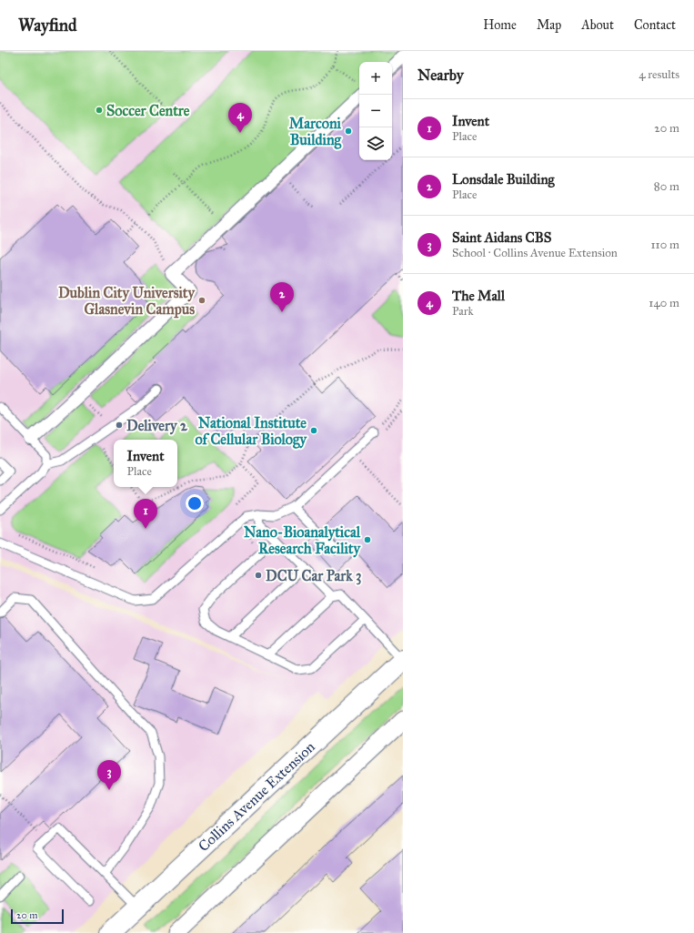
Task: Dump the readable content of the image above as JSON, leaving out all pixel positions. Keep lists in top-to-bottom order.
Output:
{
  "streets": {
    "main road": ["Collins Avenue Extension"]
  },
  "places": [
    "Soccer Centre",
    "Marconi Building",
    "Dublin City University Glasnevin Campus",
    "Delivery 2",
    "National Institute of Cellular Biology",
    "Nano-Bioanalytical Research Facility",
    "DCU Car Park 3"
  ],
  "scale_bar": "20 m",
  "page": {
    "header": "Wayfind",
    "nav": [
      "Home",
      "Map",
      "About",
      "Contact"
    ],
    "heading": ["Nearby", "4 results"],
    "map_buttons": ["+", "−"],
    "list": [
      {
        "mark": "1",
        "name": "Invent",
        "note": "Place",
        "value": "20 m"
      },
      {
        "mark": "2",
        "name": "Lonsdale Building",
        "note": "Place",
        "value": "80 m"
      },
      {
        "mark": "3",
        "name": "Saint Aidans CBS",
        "note": "School · Collins Avenue Extension",
        "value": "110 m"
      },
      {
        "mark": "4",
        "name": "The Mall",
        "note": "Park",
        "value": "140 m"
      }
    ],
    "pins": [
      "4",
      "2",
      "1",
      "3"
    ],
    "popup": ["Invent", "Place"],
    "scale": "20 m"
  }
}
